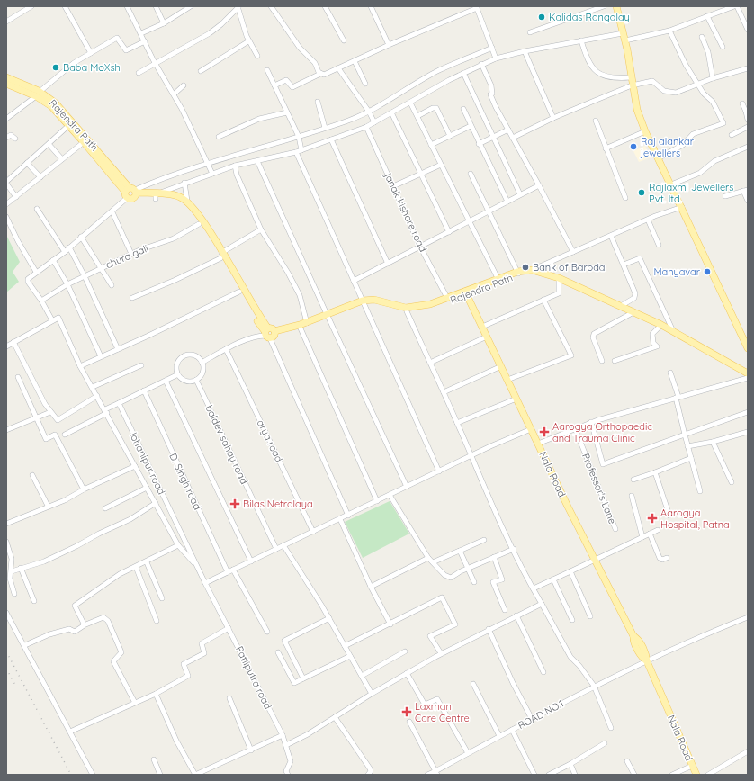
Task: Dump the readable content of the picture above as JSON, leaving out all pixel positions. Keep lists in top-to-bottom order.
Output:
{
  "streets": {
    "main road": ["Rajendra Path", "Nala Road"],
    "street": [
      "janak kishore road",
      "chura gali",
      "arya road",
      "baldev sahay road",
      "lohanipur road",
      "D. Singh road",
      "Professor's Lane",
      "Patliputra road",
      "ROAD NO.1"
    ]
  },
  "crossings": [
    ["Rajendra Path", "janak kishore road"],
    ["Rajendra Path", "Nala Road"],
    ["lohanipur road", "Patliputra road"],
    ["Nala Road", "ROAD NO.1"]
  ],
  "places": {
    "other": [
      "Kalidas Rangalay",
      "Baba MoXsh",
      "Raj alankar jewellers",
      "Rajlaxmi Jewellers Pvt. ltd.",
      "Bank of Baroda",
      "Manyavar"
    ],
    "health": [
      "Aarogya Orthopaedic and Trauma Clinic",
      "Bilas Netralaya",
      "Aarogya Hospital, Patna",
      "Laxman Care Centre"
    ]
  }
}
